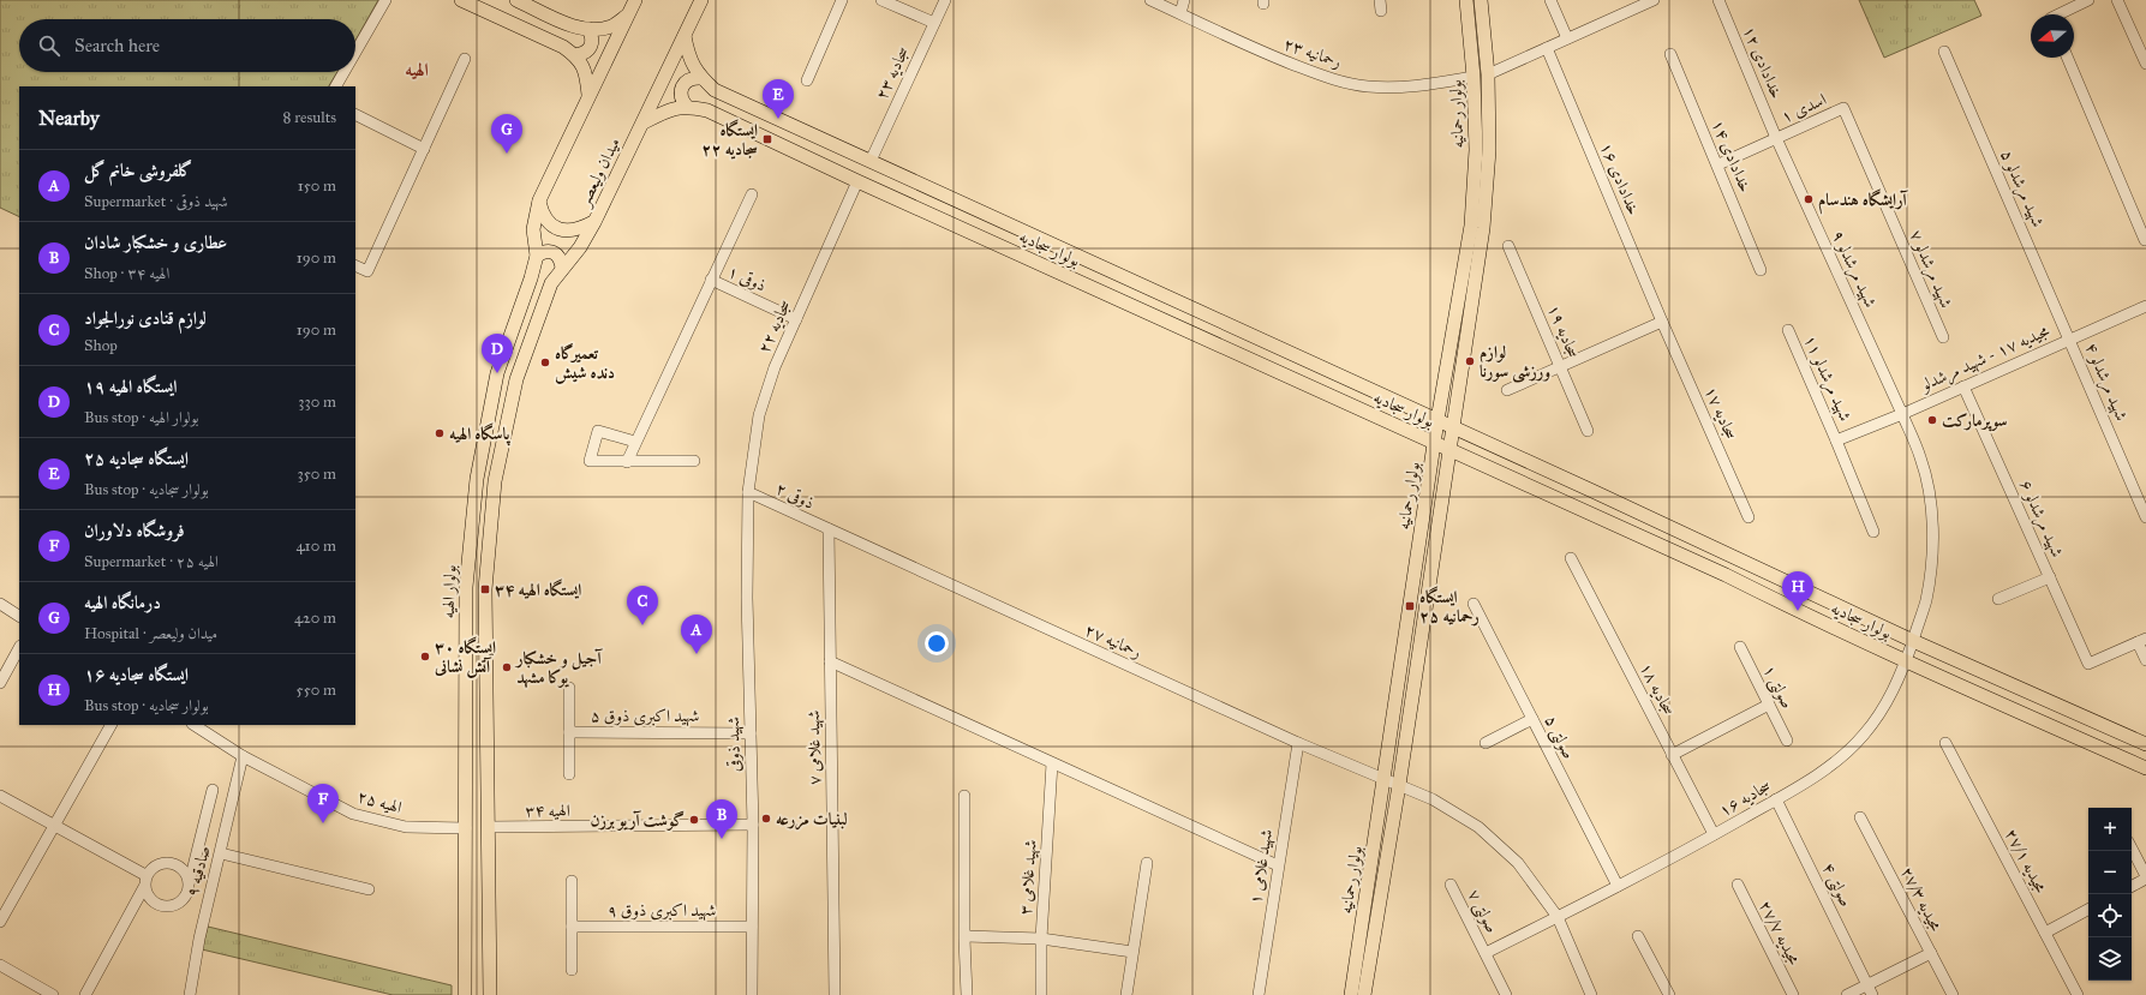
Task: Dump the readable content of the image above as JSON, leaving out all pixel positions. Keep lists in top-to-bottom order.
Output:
{
  "streets": {
    "main road": [
      "بولوار رحمانیه",
      "میدان ولیعصر",
      "بولوار سجادیه",
      "بولوار الهیه"
    ],
    "street": [
      "رحمانیه ۲۳",
      "خدادادی ۱۲",
      "سجادیه ۲۳",
      "اسدی ۱",
      "خدادادی ۱۴",
      "خدادادی ۱۶",
      "شهید مرشدلو ۵",
      "شهید مرشدلو ۹",
      "شهید مرشدلو ۷",
      "ذوقی ۱",
      "سجادیه ۲۲",
      "سجادیه ۱۹",
      "مجیدیه ۱۷ - شهید مرشدلو",
      "شهید مرشدلو ۱۱",
      "شهید مرشدلو ۴",
      "سجادیه ۱۷",
      "ذوقی ۲",
      "شهید مرشدلو ۶",
      "رحمانیه ۲۷",
      "صولتی ۱",
      "سجادیه ۱۸",
      "شهید اکبری ذوق ۵",
      "صولتی ۵",
      "شهید ذوقی",
      "شهید غلامی ۷",
      "سجادیه ۱۶",
      "الهیه ۲۵",
      "الهیه ۳۴",
      "مجیدیه ۲۷/۱",
      "شهید غلامی ۱",
      "صادقیه ۹",
      "شهید غلامی ۳",
      "صولتی ۴",
      "مجیدیه ۲۷/۳",
      "شهید اکبری ذوق ۹",
      "صولتی ۷",
      "مجیدیه ۲۷/۷"
    ]
  },
  "crossings": [
    ["رحمانیه ۲۳", "بولوار رحمانیه"],
    ["خدادادی ۱۲", "اسدی ۱"],
    ["خدادادی ۱۲", "شهید مرشدلو ۹"],
    ["سجادیه ۲۳", "بولوار سجادیه"],
    ["اسدی ۱", "خدادادی ۱۴"],
    ["اسدی ۱", "شهید مرشدلو ۹"],
    ["اسدی ۱", "شهید مرشدلو ۷"],
    ["بولوار رحمانیه", "بولوار سجادیه"],
    ["بولوار رحمانیه", "رحمانیه ۲۷"],
    ["میدان ولیعصر", "بولوار سجادیه"],
    ["میدان ولیعصر", "بولوار الهیه"],
    ["خدادادی ۱۶", "سجادیه ۱۷"],
    ["شهید مرشدلو ۵", "مجیدیه ۱۷ - شهید مرشدلو"],
    ["شهید مرشدلو ۵", "شهید مرشدلو ۴"],
    ["بولوار سجادیه", "شهید مرشدلو ۹"],
    ["بولوار سجادیه", "سجادیه ۲۲"],
    ["بولوار سجادیه", "سجادیه ۱۶"],
    ["شهید مرشدلو ۹", "مجیدیه ۱۷ - شهید مرشدلو"],
    ["شهید مرشدلو ۹", "سجادیه ۱۶"],
    ["ذوقی ۱", "سجادیه ۲۲"],
    ["سجادیه ۲۲", "ذوقی ۲"],
    ["سجادیه ۲۲", "شهید ذوقی"],
    ["مجیدیه ۱۷ - شهید مرشدلو", "شهید مرشدلو ۱۱"],
    ["مجیدیه ۱۷ - شهید مرشدلو", "شهید مرشدلو ۴"],
    ["مجیدیه ۱۷ - شهید مرشدلو", "شهید مرشدلو ۶"],
    ["ذوقی ۲", "رحمانیه ۲۷"],
    ["ذوقی ۲", "شهید ذوقی"],
    ["ذوقی ۲", "شهید غلامی ۷"],
    ["بولوار الهیه", "الهیه ۲۵"],
    ["رحمانیه ۲۷", "شهید غلامی ۷"],
    ["رحمانیه ۲۷", "سجادیه ۱۶"],
    ["رحمانیه ۲۷", "شهید غلامی ۱"],
    ["سجادیه ۱۸", "سجادیه ۱۶"],
    ["شهید اکبری ذوق ۵", "شهید ذوقی"],
    ["صولتی ۵", "سجادیه ۱۶"],
    ["شهید ذوقی", "الهیه ۳۴"],
    ["شهید ذوقی", "شهید اکبری ذوق ۹"],
    ["سجادیه ۱۶", "صولتی ۴"],
    ["سجادیه ۱۶", "صولتی ۷"],
    ["الهیه ۲۵", "صادقیه ۹"]
  ],
  "districts": ["الهیه"],
  "places": {
    "transit": ["ایستگاه سجادیه ۲۲", "ایستگاه الهیه ۳۴", "ایستگاه رحمانیه ۲۵"],
    "other": [
      "آرایشگاه هندسام",
      "لوازم ورزشی سورنا",
      "تعمیرگاه دنده شیش",
      "سوپرمارکت",
      "پاسگاه الهیه",
      "ایستگاه ۳۰ آتش نشانی",
      "آجیل و خشکبار یوکا مشهد",
      "لبنیات مزرعه",
      "گوشت آریو برزن"
    ]
  },
  "north": "left",
  "page": {
    "search": "Search here",
    "pins": [
      "E",
      "G",
      "D",
      "H",
      "C",
      "A",
      "F",
      "B"
    ],
    "heading": ["Nearby", "8 results"],
    "list": [
      {
        "mark": "A",
        "name": "گلفروشی خانم گل",
        "note": "Supermarket · شهید ذوقی",
        "value": "150 m"
      },
      {
        "mark": "B",
        "name": "عطاری و خشکبار شادان",
        "note": "Shop · الهیه ۳۴",
        "value": "190 m"
      },
      {
        "mark": "C",
        "name": "لوازم قنادی نورالجواد",
        "note": "Shop",
        "value": "190 m"
      },
      {
        "mark": "D",
        "name": "ایستگاه الهیه ۱۹",
        "note": "Bus stop · بولوار الهیه",
        "value": "330 m"
      },
      {
        "mark": "E",
        "name": "ایستگاه سجادیه ۲۵",
        "note": "Bus stop · بولوار سجادیه",
        "value": "350 m"
      },
      {
        "mark": "F",
        "name": "فروشگاه دلاوران",
        "note": "Supermarket · الهیه ۲۵",
        "value": "410 m"
      },
      {
        "mark": "G",
        "name": "درمانگاه الهیه",
        "note": "Hospital · میدان ولیعصر",
        "value": "420 m"
      },
      {
        "mark": "H",
        "name": "ایستگاه سجادیه ۱۶",
        "note": "Bus stop · بولوار سجادیه",
        "value": "550 m"
      }
    ],
    "map_buttons": ["+", "−"]
  }
}
